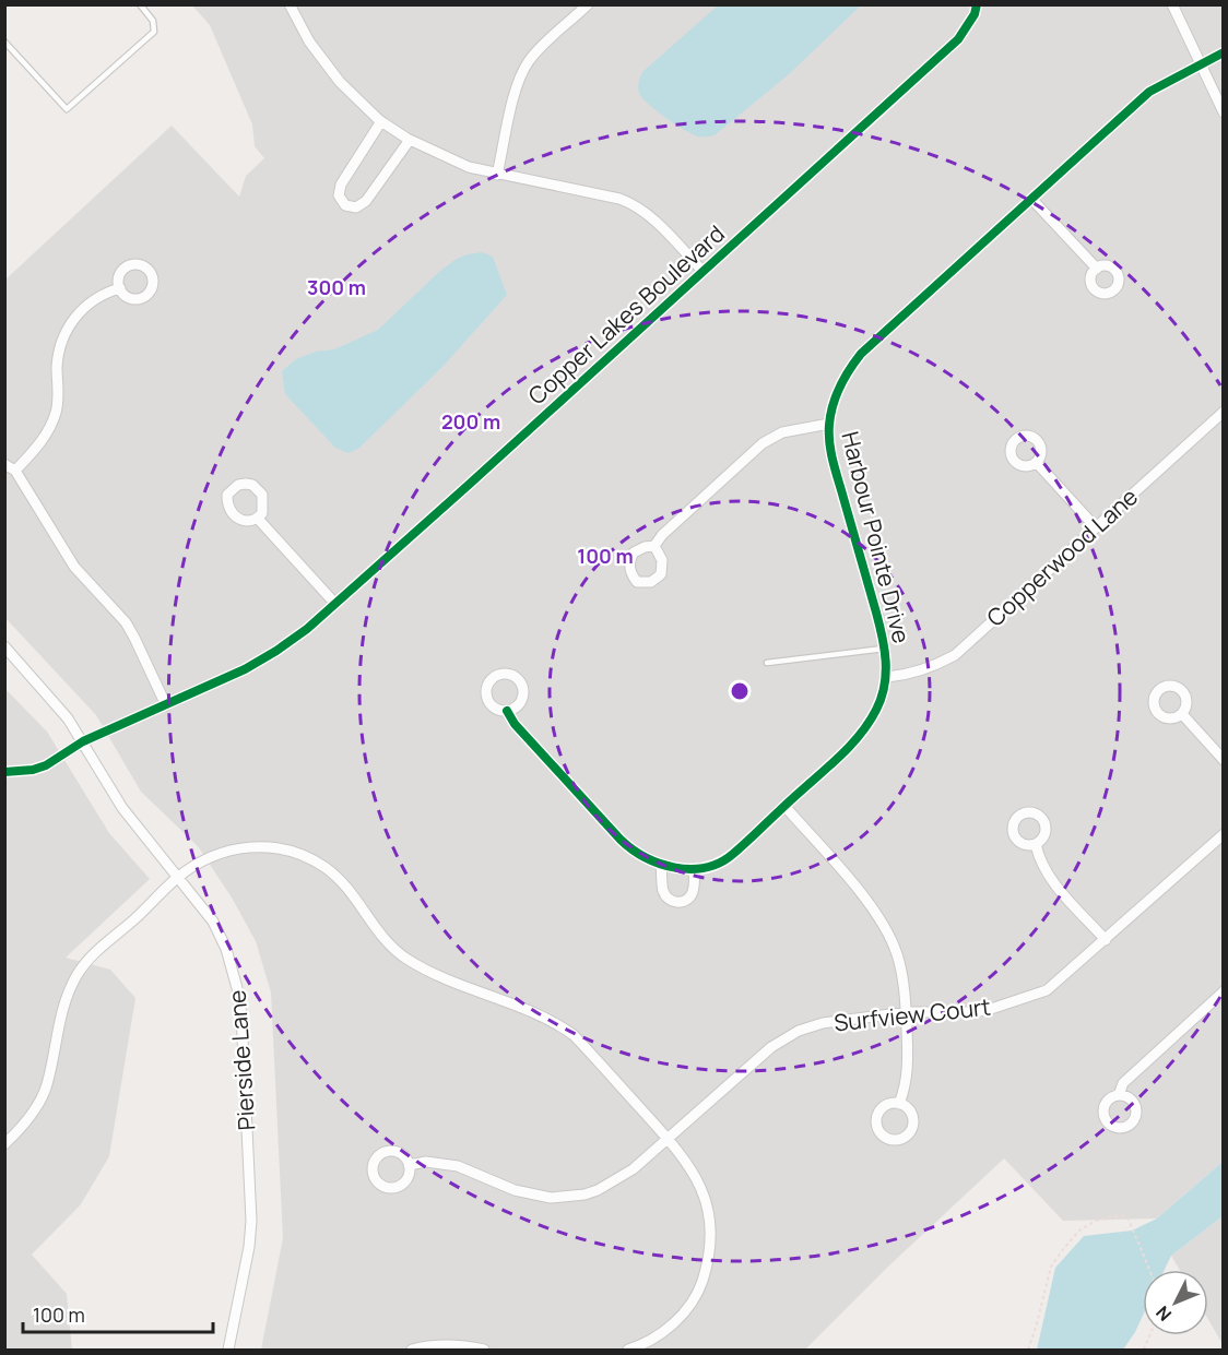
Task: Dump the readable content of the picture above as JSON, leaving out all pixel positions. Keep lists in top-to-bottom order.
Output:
{
  "streets": {
    "street": [
      "Copper Lakes Boulevard",
      "Harbour Pointe Drive",
      "Copperwood Lane",
      "Surfview Court",
      "Pierside Lane"
    ]
  },
  "crossings": [
    ["Copper Lakes Boulevard", "Pierside Lane"],
    ["Harbour Pointe Drive", "Copperwood Lane"]
  ],
  "scale_bar": "100 m",
  "north": "bottom left",
  "rings": ["300 m", "200 m", "100 m"]
}
